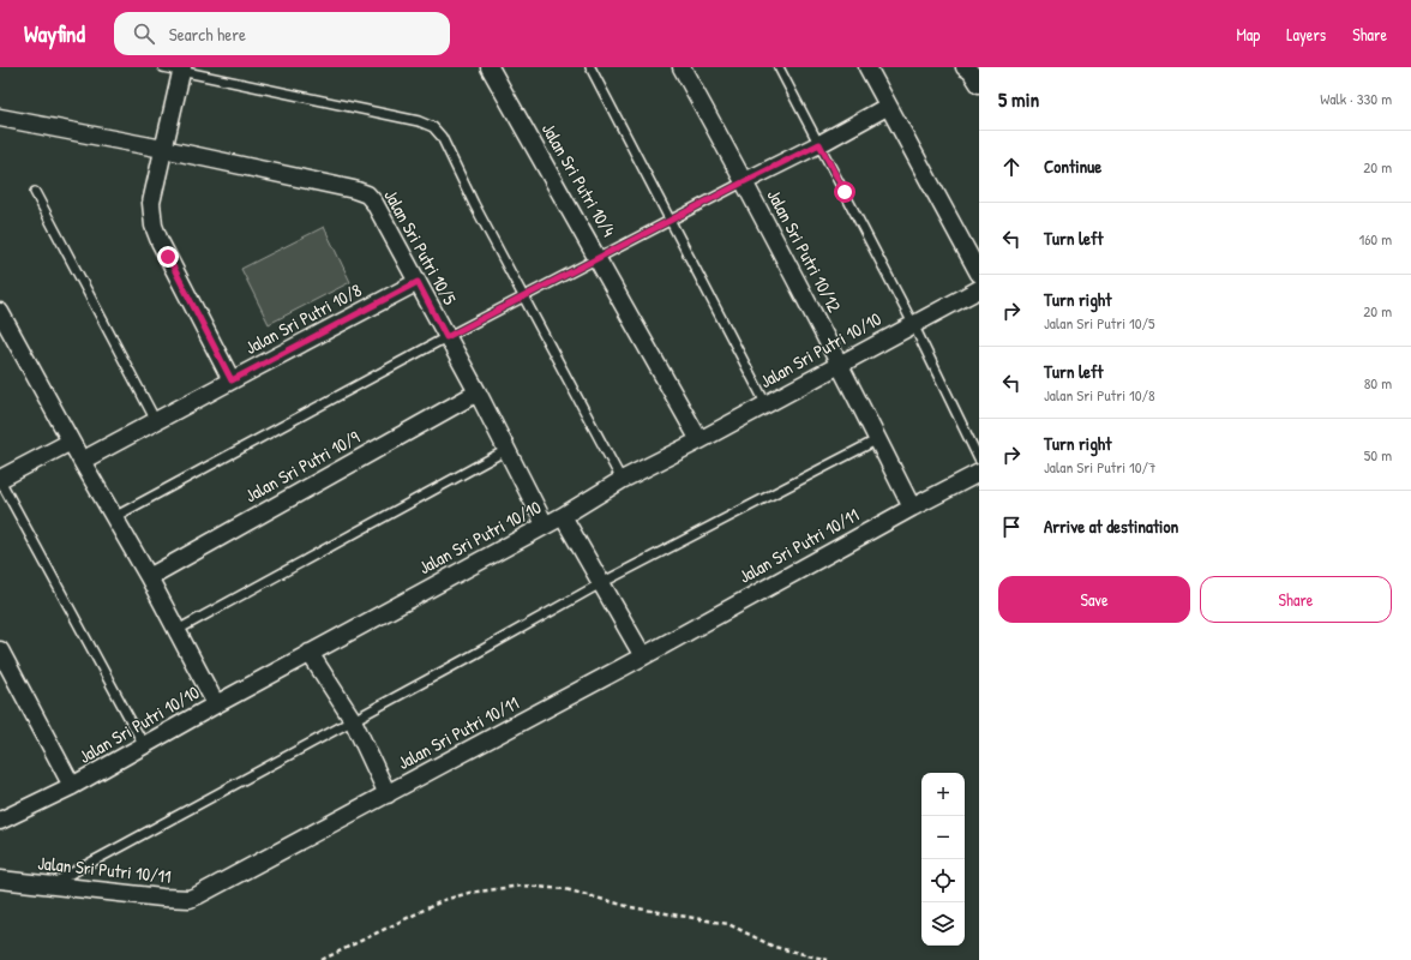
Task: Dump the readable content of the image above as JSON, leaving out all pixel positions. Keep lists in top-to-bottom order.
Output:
{
  "streets": {
    "street": [
      "Jalan Sri Putri 10/4",
      "Jalan Sri Putri 10/5",
      "Jalan Sri Putri 10/12",
      "Jalan Sri Putri 10/8",
      "Jalan Sri Putri 10/10",
      "Jalan Sri Putri 10/9",
      "Jalan Sri Putri 10/11"
    ]
  },
  "crossings": [
    ["Jalan Sri Putri 10/4", "Jalan Sri Putri 10/10"],
    ["Jalan Sri Putri 10/5", "Jalan Sri Putri 10/8"],
    ["Jalan Sri Putri 10/5", "Jalan Sri Putri 10/10"],
    ["Jalan Sri Putri 10/5", "Jalan Sri Putri 10/9"],
    ["Jalan Sri Putri 10/12", "Jalan Sri Putri 10/10"],
    ["Jalan Sri Putri 10/12", "Jalan Sri Putri 10/11"]
  ],
  "page": {
    "header": "Wayfind",
    "search": "Search here",
    "nav": ["Map", "Layers", "Share"],
    "heading": ["5 min", "Walk · 330 m"],
    "list": [
      ["Continue", "20 m"],
      ["Turn left", "160 m"],
      ["Turn right", "Jalan Sri Putri 10/5", "20 m"],
      ["Turn left", "Jalan Sri Putri 10/8", "80 m"],
      ["Turn right", "Jalan Sri Putri 10/7", "50 m"],
      "Arrive at destination"
    ],
    "buttons": ["Save", "Share"],
    "map_buttons": ["+", "−"]
  }
}
